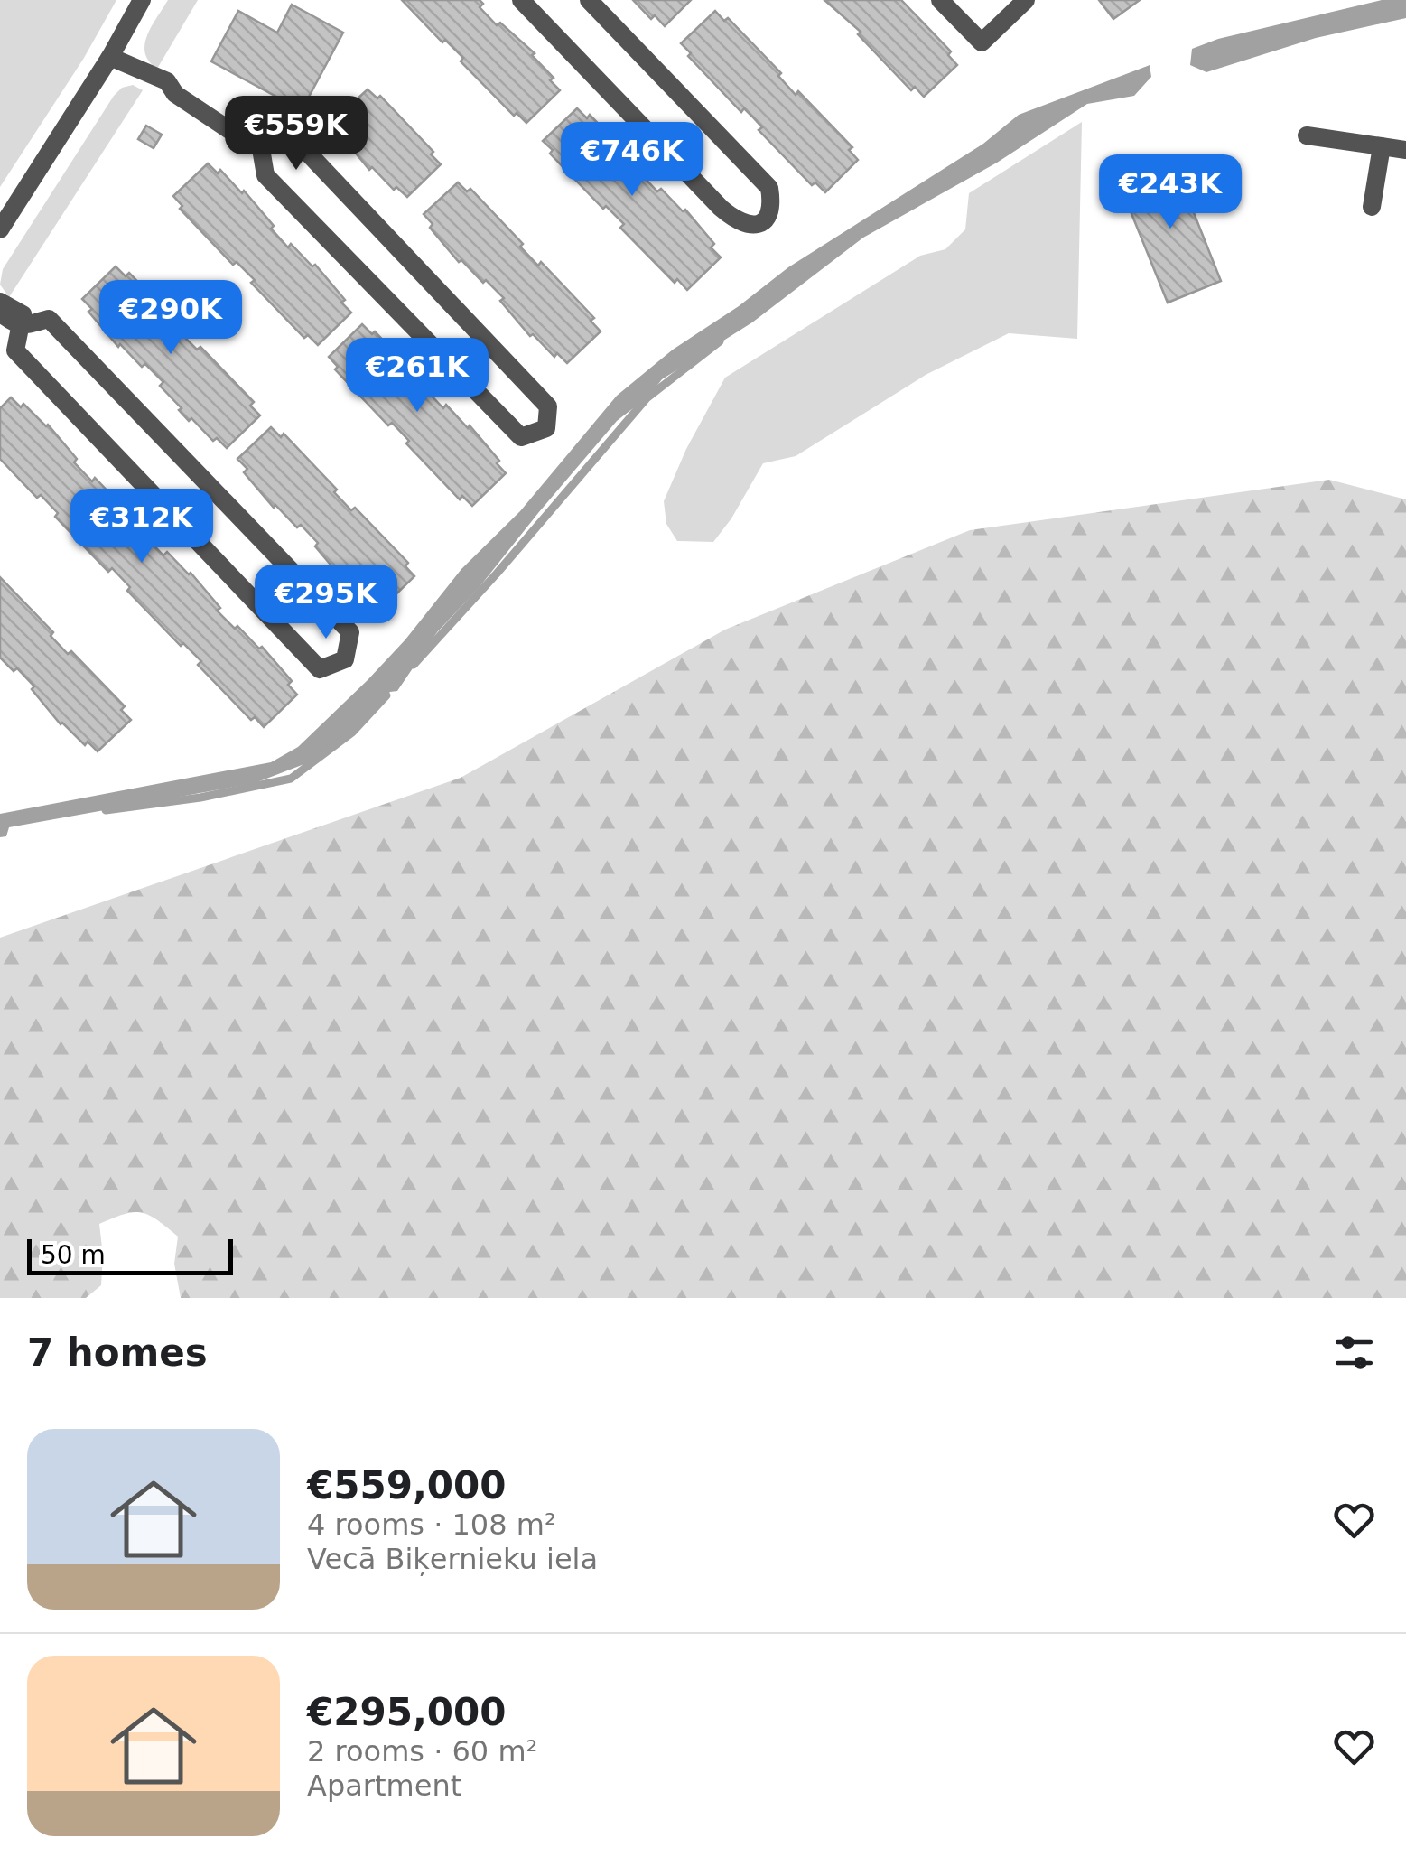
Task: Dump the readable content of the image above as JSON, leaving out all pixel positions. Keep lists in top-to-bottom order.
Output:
{
  "scale_bar": "50 m",
  "page": {
    "price": [
      "€559K",
      "€746K",
      "€243K",
      "€290K",
      "€261K",
      "€312K",
      "€295K"
    ],
    "scale": "50 m",
    "heading": "7 homes",
    "list": [
      {
        "name": "€559,000",
        "note": "4 rooms · 108 m² · Vecā Biķernieku iela"
      },
      {
        "name": "€295,000",
        "note": "2 rooms · 60 m² · Apartment"
      }
    ]
  }
}
